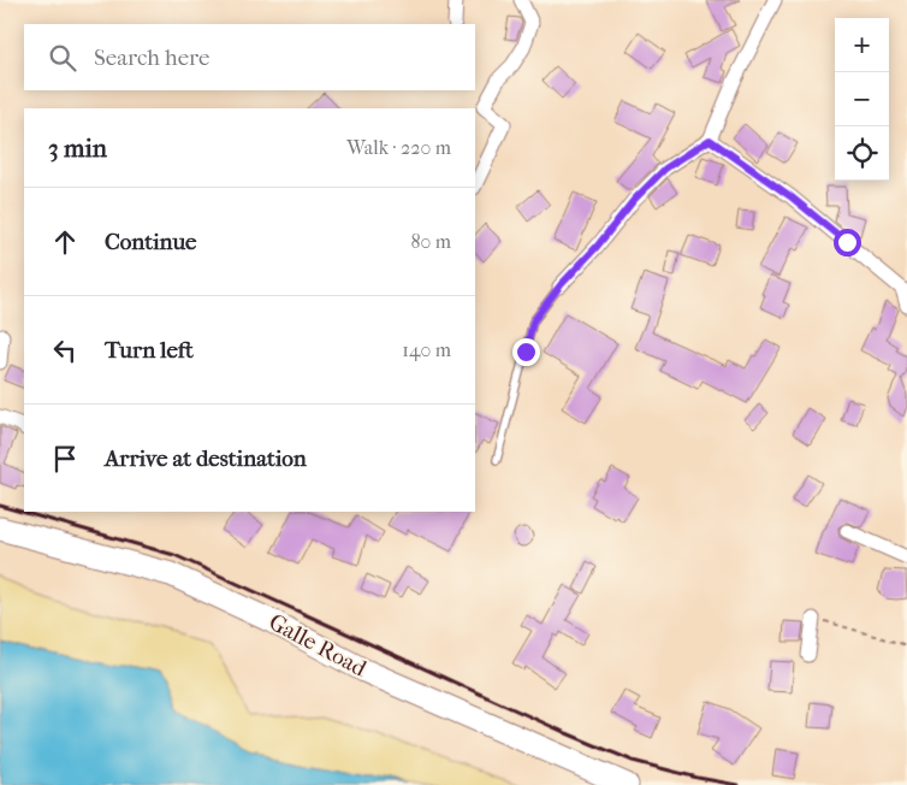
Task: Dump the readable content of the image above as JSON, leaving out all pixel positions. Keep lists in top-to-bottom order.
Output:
{
  "streets": {
    "highway": ["Galle Road"]
  },
  "page": {
    "map_buttons": ["+", "−"],
    "search": "Search here",
    "heading": ["3 min", "Walk · 220 m"],
    "list": [
      ["Continue", "80 m"],
      ["Turn left", "140 m"],
      "Arrive at destination"
    ]
  }
}
